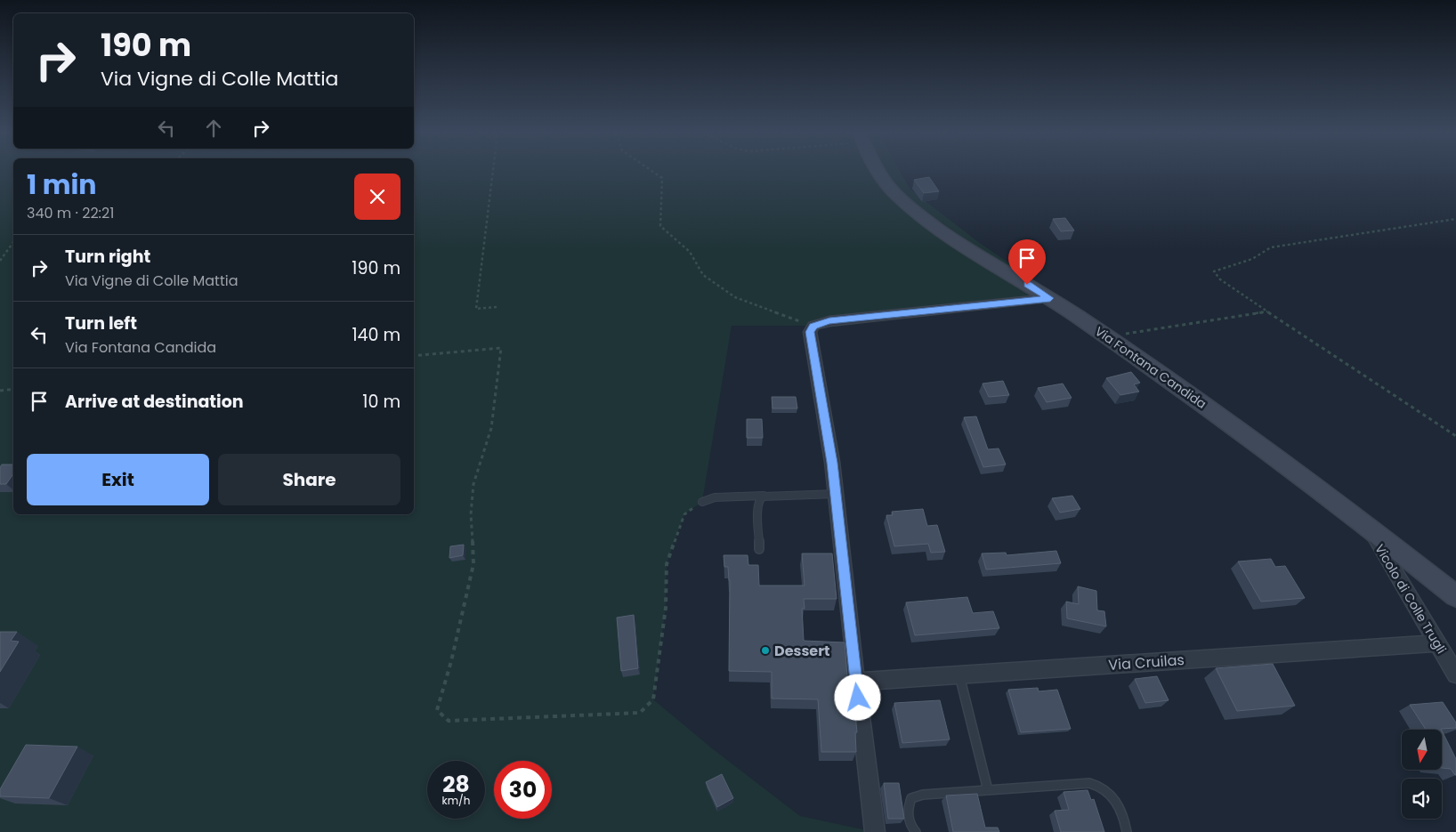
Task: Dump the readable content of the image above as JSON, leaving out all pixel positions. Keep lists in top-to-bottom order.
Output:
{
  "streets": {
    "main road": ["Via Fontana Candida"],
    "street": ["Vicolo di Colle Trugli", "Via Cruilas"]
  },
  "crossings": [
    ["Via Fontana Candida", "Vicolo di Colle Trugli"],
    ["Vicolo di Colle Trugli", "Via Cruilas"]
  ],
  "places": ["Dessert"],
  "north": "bottom",
  "page": {
    "turn": ["190 m", "Via Vigne di Colle Mattia"],
    "heading": ["1 min", "340 m · 22:21"],
    "list": [
      {
        "name": "Turn right",
        "note": "Via Vigne di Colle Mattia",
        "value": "190 m"
      },
      {
        "name": "Turn left",
        "note": "Via Fontana Candida",
        "value": "140 m"
      },
      {
        "name": "Arrive at destination",
        "value": "10 m"
      }
    ],
    "buttons": ["Exit", "Share"],
    "speed": "28 km/h",
    "limit": "30"
  }
}
